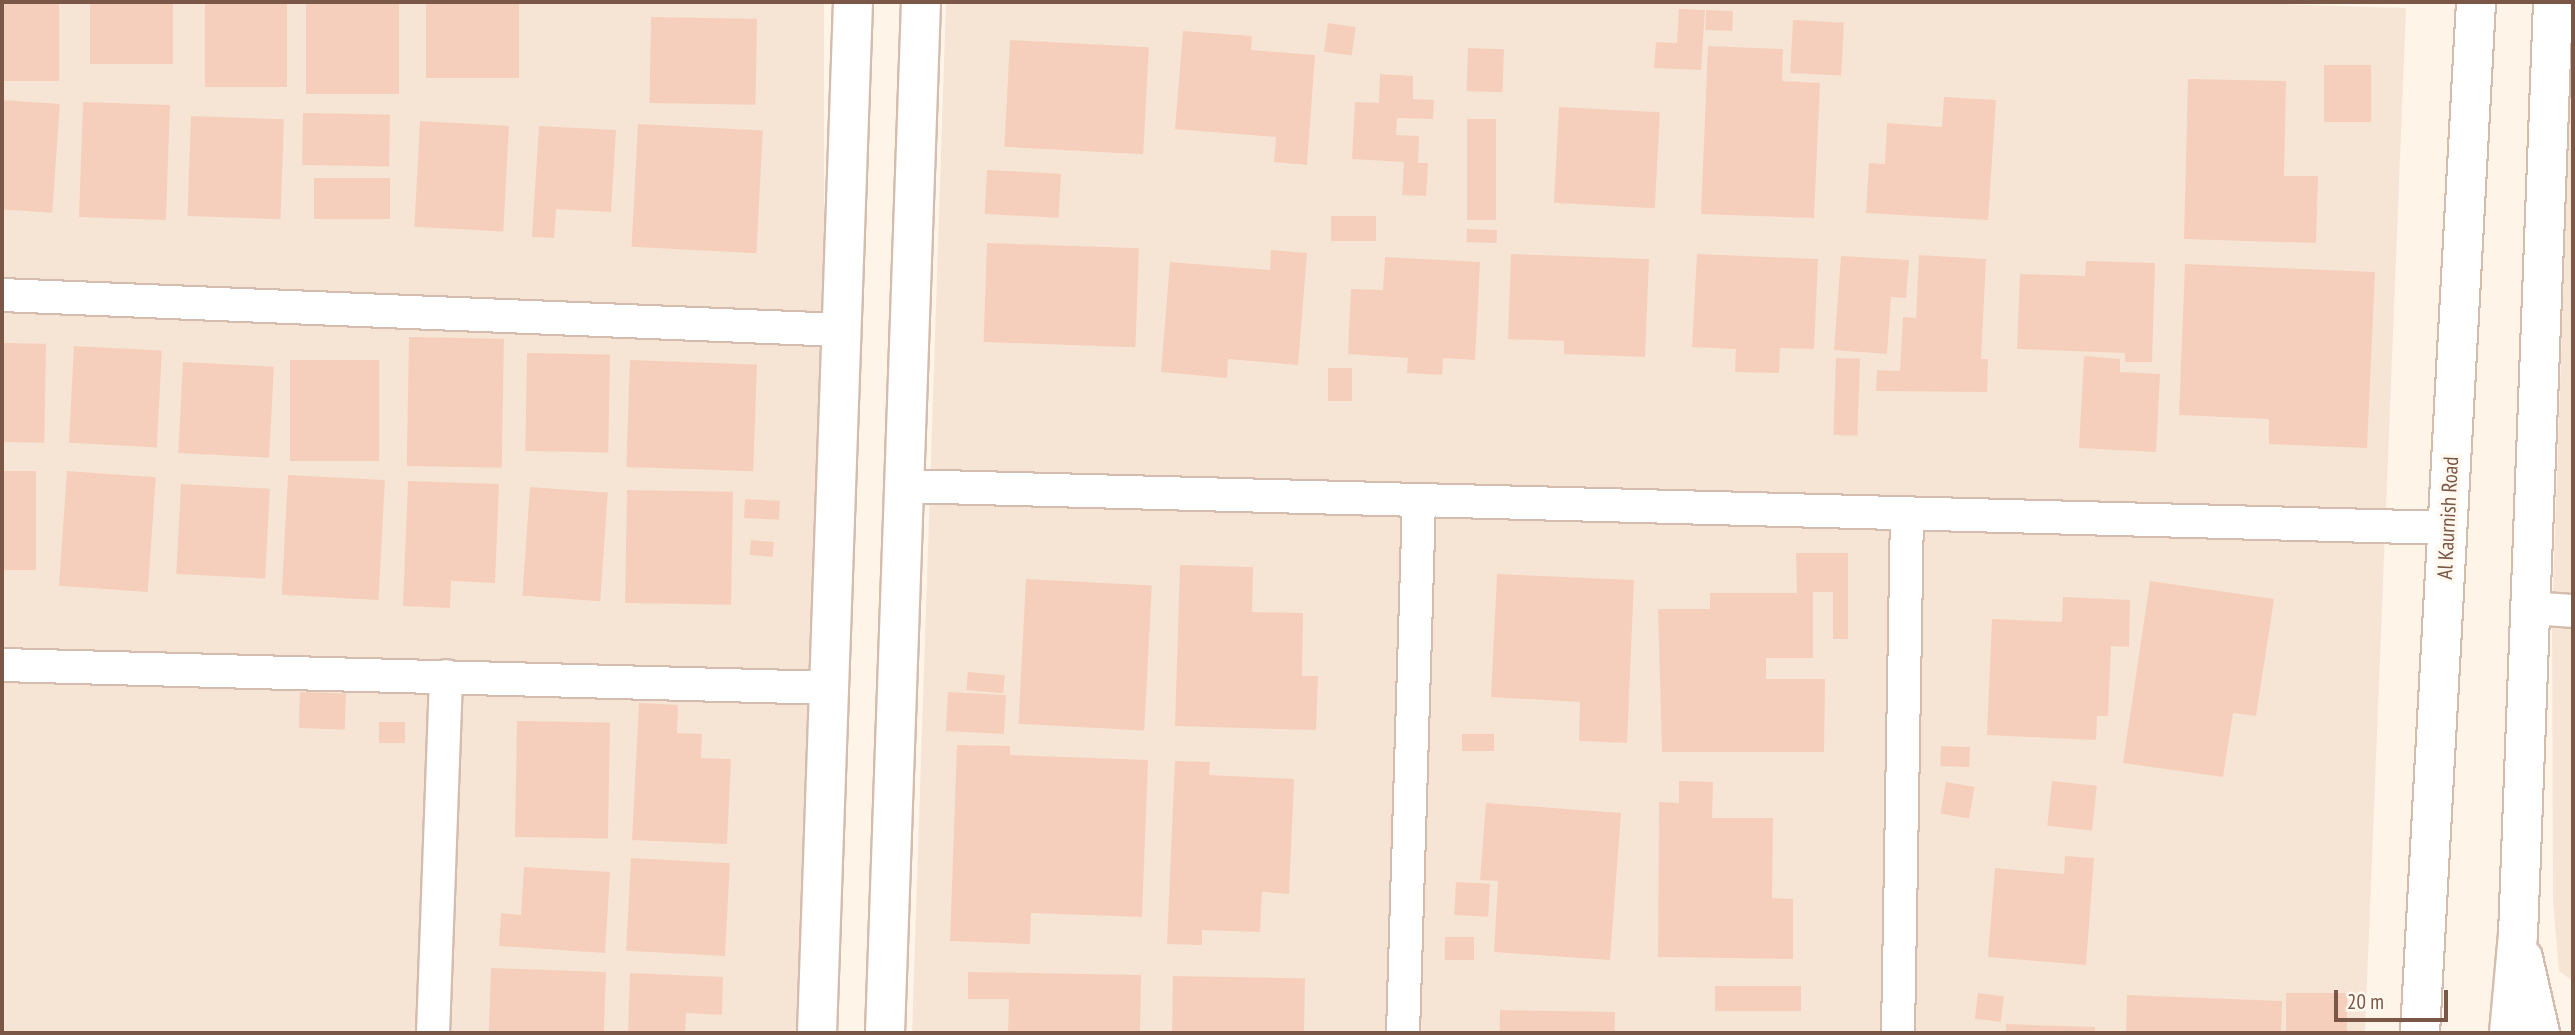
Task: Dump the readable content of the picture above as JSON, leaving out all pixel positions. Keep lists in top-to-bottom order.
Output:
{
  "streets": {
    "street": ["Al Kaurnish Road"]
  },
  "scale_bar": "20 m"
}
